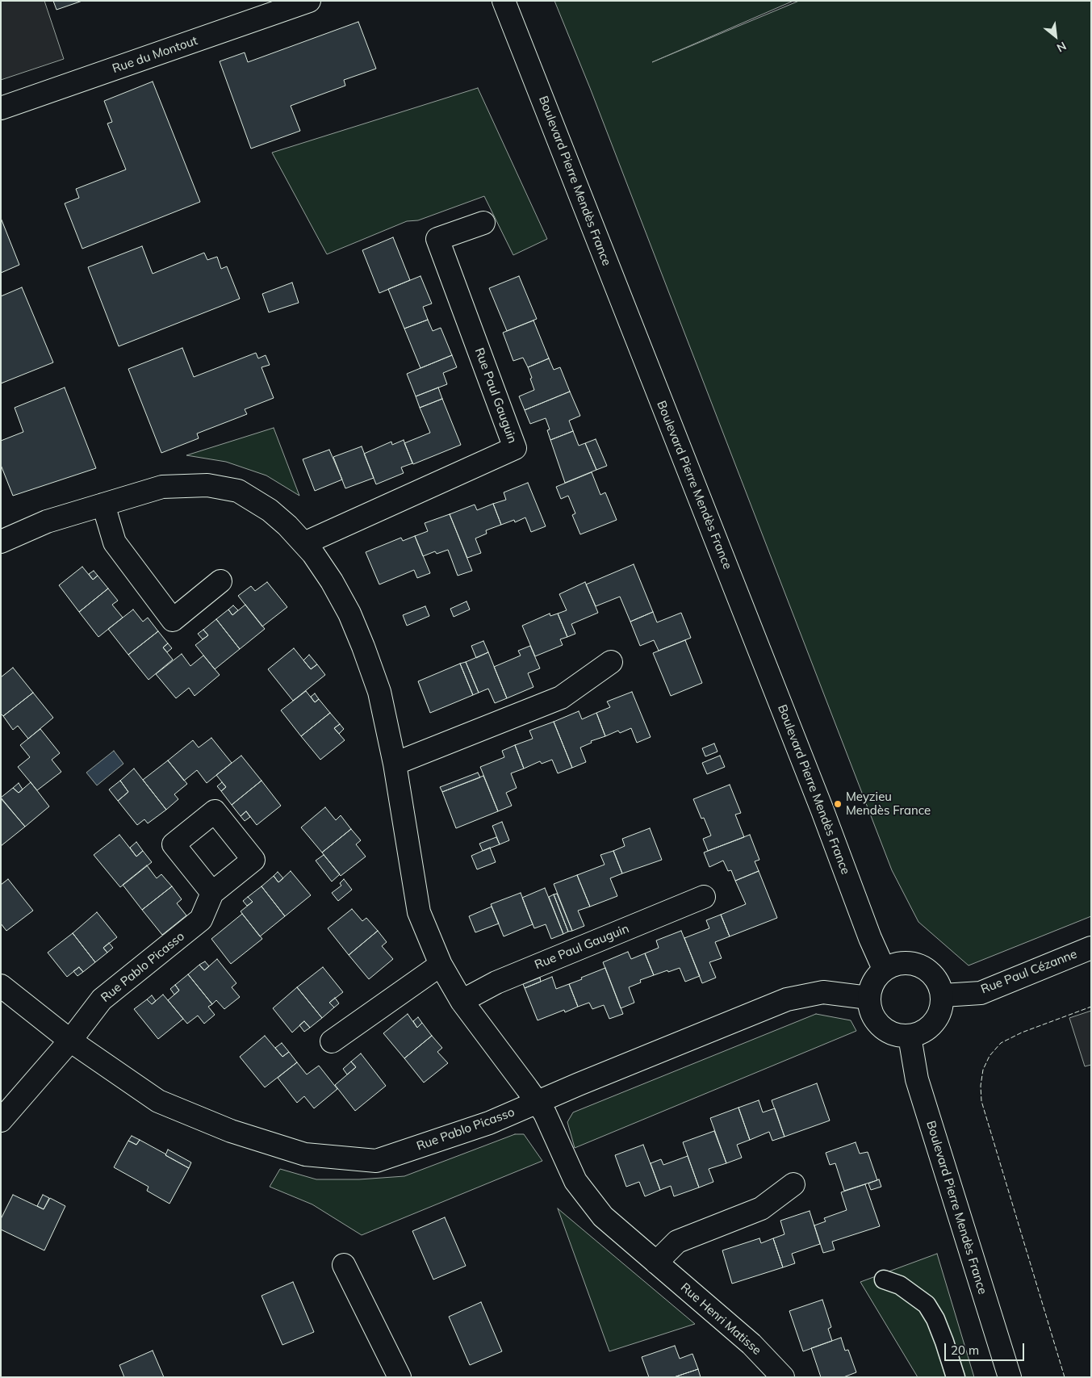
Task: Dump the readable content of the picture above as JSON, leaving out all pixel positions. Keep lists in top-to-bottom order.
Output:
{
  "streets": {
    "street": [
      "Rue du Montout",
      "Boulevard Pierre Mendès France",
      "Rue Paul Gauguin",
      "Rue Pablo Picasso",
      "Rue Paul Cézanne",
      "Rue Henri Matisse"
    ]
  },
  "crossings": [
    ["Boulevard Pierre Mendès France", "Rue Pablo Picasso"],
    ["Boulevard Pierre Mendès France", "Rue Paul Cézanne"],
    ["Rue Pablo Picasso", "Rue Paul Cézanne"],
    ["Rue Pablo Picasso", "Rue Henri Matisse"]
  ],
  "places": ["Meyzieu Mendès France"],
  "scale_bar": "20 m",
  "north": "bottom right"
}
